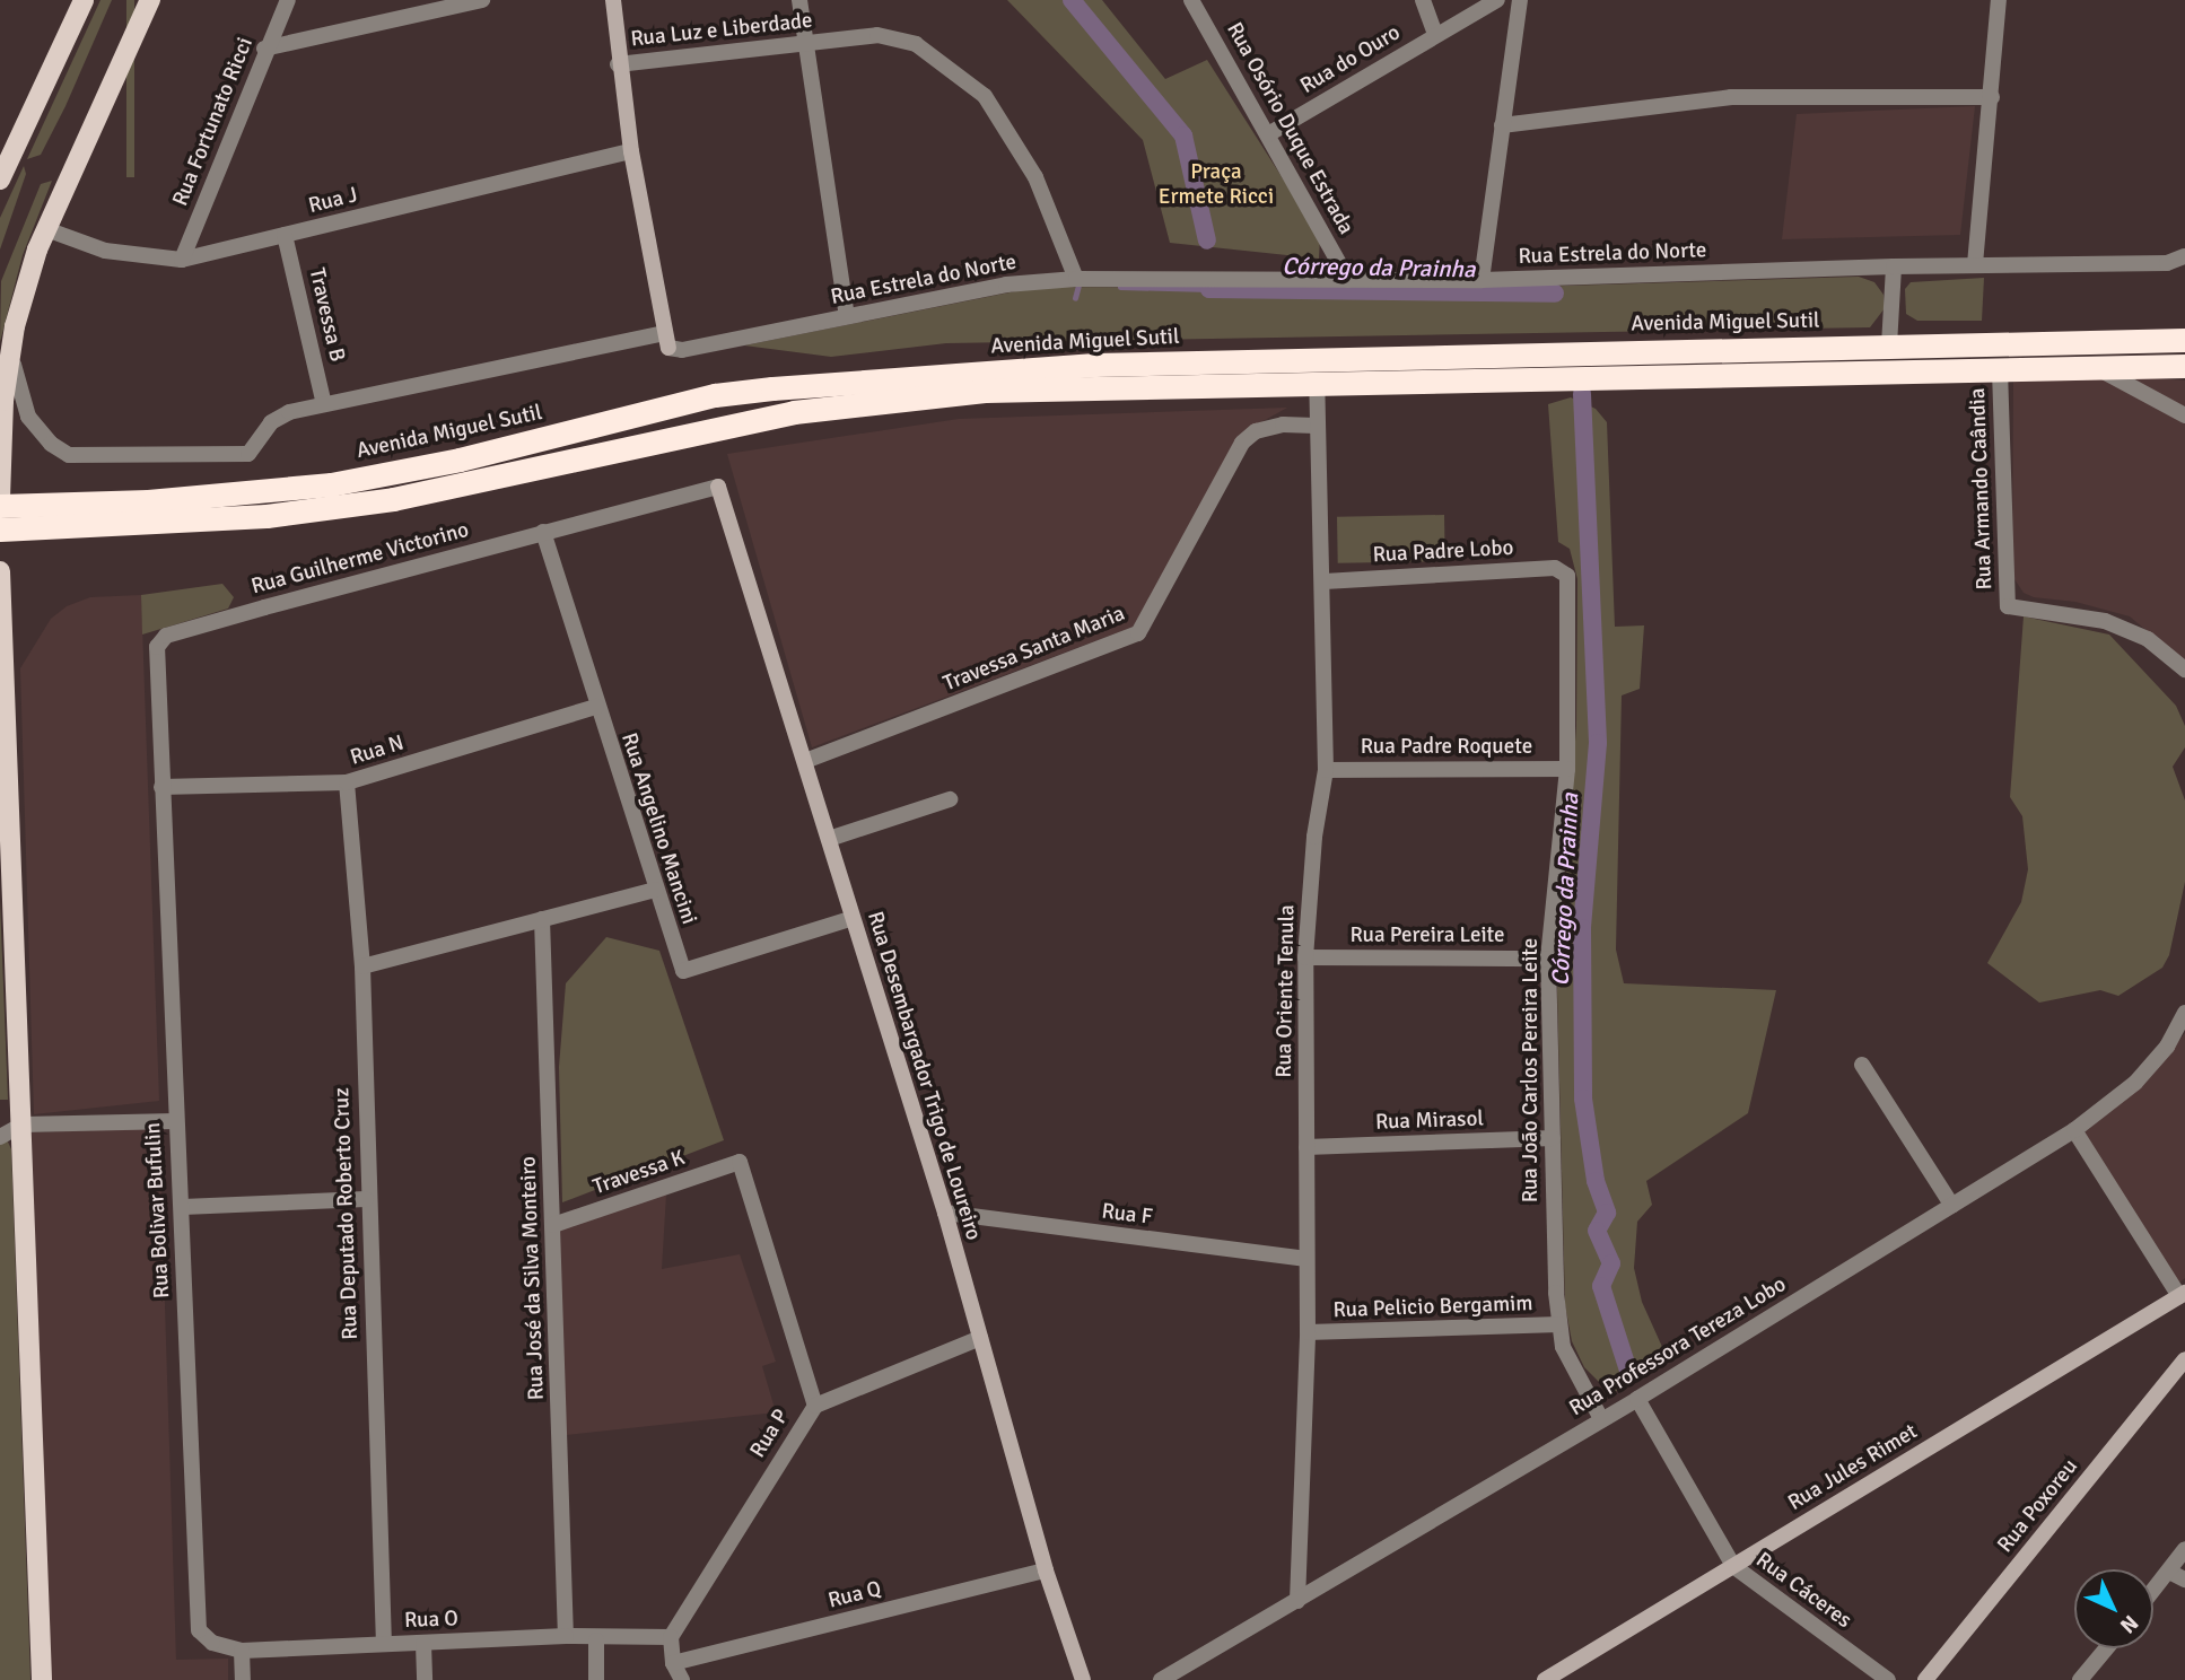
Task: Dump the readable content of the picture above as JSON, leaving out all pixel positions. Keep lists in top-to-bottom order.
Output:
{
  "streets": {
    "highway": ["Avenida Miguel Sutil"],
    "street": [
      "Rua Luz e Liberdade",
      "Rua do Ouro",
      "Rua Fortunato Ricci",
      "Rua Osório Duque Estrada",
      "Rua J",
      "Rua Estrela do Norte",
      "Travessa B",
      "Rua Armando Caândia",
      "Rua Padre Lobo",
      "Rua Guilherme Victorino",
      "Travessa Santa Maria",
      "Rua Padre Roquete",
      "Rua N",
      "Rua Angelino Mancini",
      "Rua Pereira Leite",
      "Rua Oriente Tenula",
      "Rua João Carlos Pereira Leite",
      "Rua Desembargador Trigo de Loureiro",
      "Rua Mirasol",
      "Travessa K",
      "Rua Bolivar Bufulin",
      "Rua Deputado Roberto Cruz",
      "Rua F",
      "Rua José da Silva Monteiro",
      "Rua Pelicio Bergamim",
      "Rua Professora Tereza Lobo",
      "Rua P",
      "Rua Jules Rimet",
      "Rua Poxoreu",
      "Rua Cáceres",
      "Rua Q",
      "Rua O"
    ]
  },
  "crossings": [
    ["Rua Luz e Liberdade", "Rua Estrela do Norte"],
    ["Rua do Ouro", "Rua Osório Duque Estrada"],
    ["Rua Fortunato Ricci", "Rua J"],
    ["Rua Osório Duque Estrada", "Rua Estrela do Norte"],
    ["Rua J", "Travessa B"],
    ["Rua Estrela do Norte", "Travessa B"],
    ["Avenida Miguel Sutil", "Rua Armando Caândia"],
    ["Avenida Miguel Sutil", "Rua Oriente Tenula"],
    ["Rua Padre Lobo", "Rua Oriente Tenula"],
    ["Rua Padre Lobo", "Rua João Carlos Pereira Leite"],
    ["Rua Guilherme Victorino", "Rua N"],
    ["Rua Guilherme Victorino", "Rua Angelino Mancini"],
    ["Rua Guilherme Victorino", "Rua Desembargador Trigo de Loureiro"],
    ["Rua Guilherme Victorino", "Rua Bolivar Bufulin"],
    ["Travessa Santa Maria", "Rua Oriente Tenula"],
    ["Travessa Santa Maria", "Rua Desembargador Trigo de Loureiro"],
    ["Rua Padre Roquete", "Rua Oriente Tenula"],
    ["Rua Padre Roquete", "Rua João Carlos Pereira Leite"],
    ["Rua N", "Rua Angelino Mancini"],
    ["Rua N", "Rua Bolivar Bufulin"],
    ["Rua N", "Rua Deputado Roberto Cruz"],
    ["Rua Angelino Mancini", "Rua Desembargador Trigo de Loureiro"],
    ["Rua Pereira Leite", "Rua Oriente Tenula"],
    ["Rua Pereira Leite", "Rua João Carlos Pereira Leite"],
    ["Rua Oriente Tenula", "Rua Mirasol"],
    ["Rua Oriente Tenula", "Rua F"],
    ["Rua Oriente Tenula", "Rua Pelicio Bergamim"],
    ["Rua Oriente Tenula", "Rua Professora Tereza Lobo"],
    ["Rua João Carlos Pereira Leite", "Rua Mirasol"],
    ["Rua João Carlos Pereira Leite", "Rua Pelicio Bergamim"],
    ["Rua João Carlos Pereira Leite", "Rua Professora Tereza Lobo"],
    ["Rua Desembargador Trigo de Loureiro", "Rua F"],
    ["Rua Desembargador Trigo de Loureiro", "Rua P"],
    ["Rua Desembargador Trigo de Loureiro", "Rua Q"],
    ["Travessa K", "Rua José da Silva Monteiro"],
    ["Travessa K", "Rua P"],
    ["Rua Bolivar Bufulin", "Rua O"],
    ["Rua Deputado Roberto Cruz", "Rua O"],
    ["Rua José da Silva Monteiro", "Rua O"],
    ["Rua Professora Tereza Lobo", "Rua Cáceres"],
    ["Rua P", "Rua O"],
    ["Rua Jules Rimet", "Rua Cáceres"]
  ],
  "water": ["Córrego da Prainha"],
  "parks": ["Praça Ermete Ricci"],
  "north": "bottom right"
}
